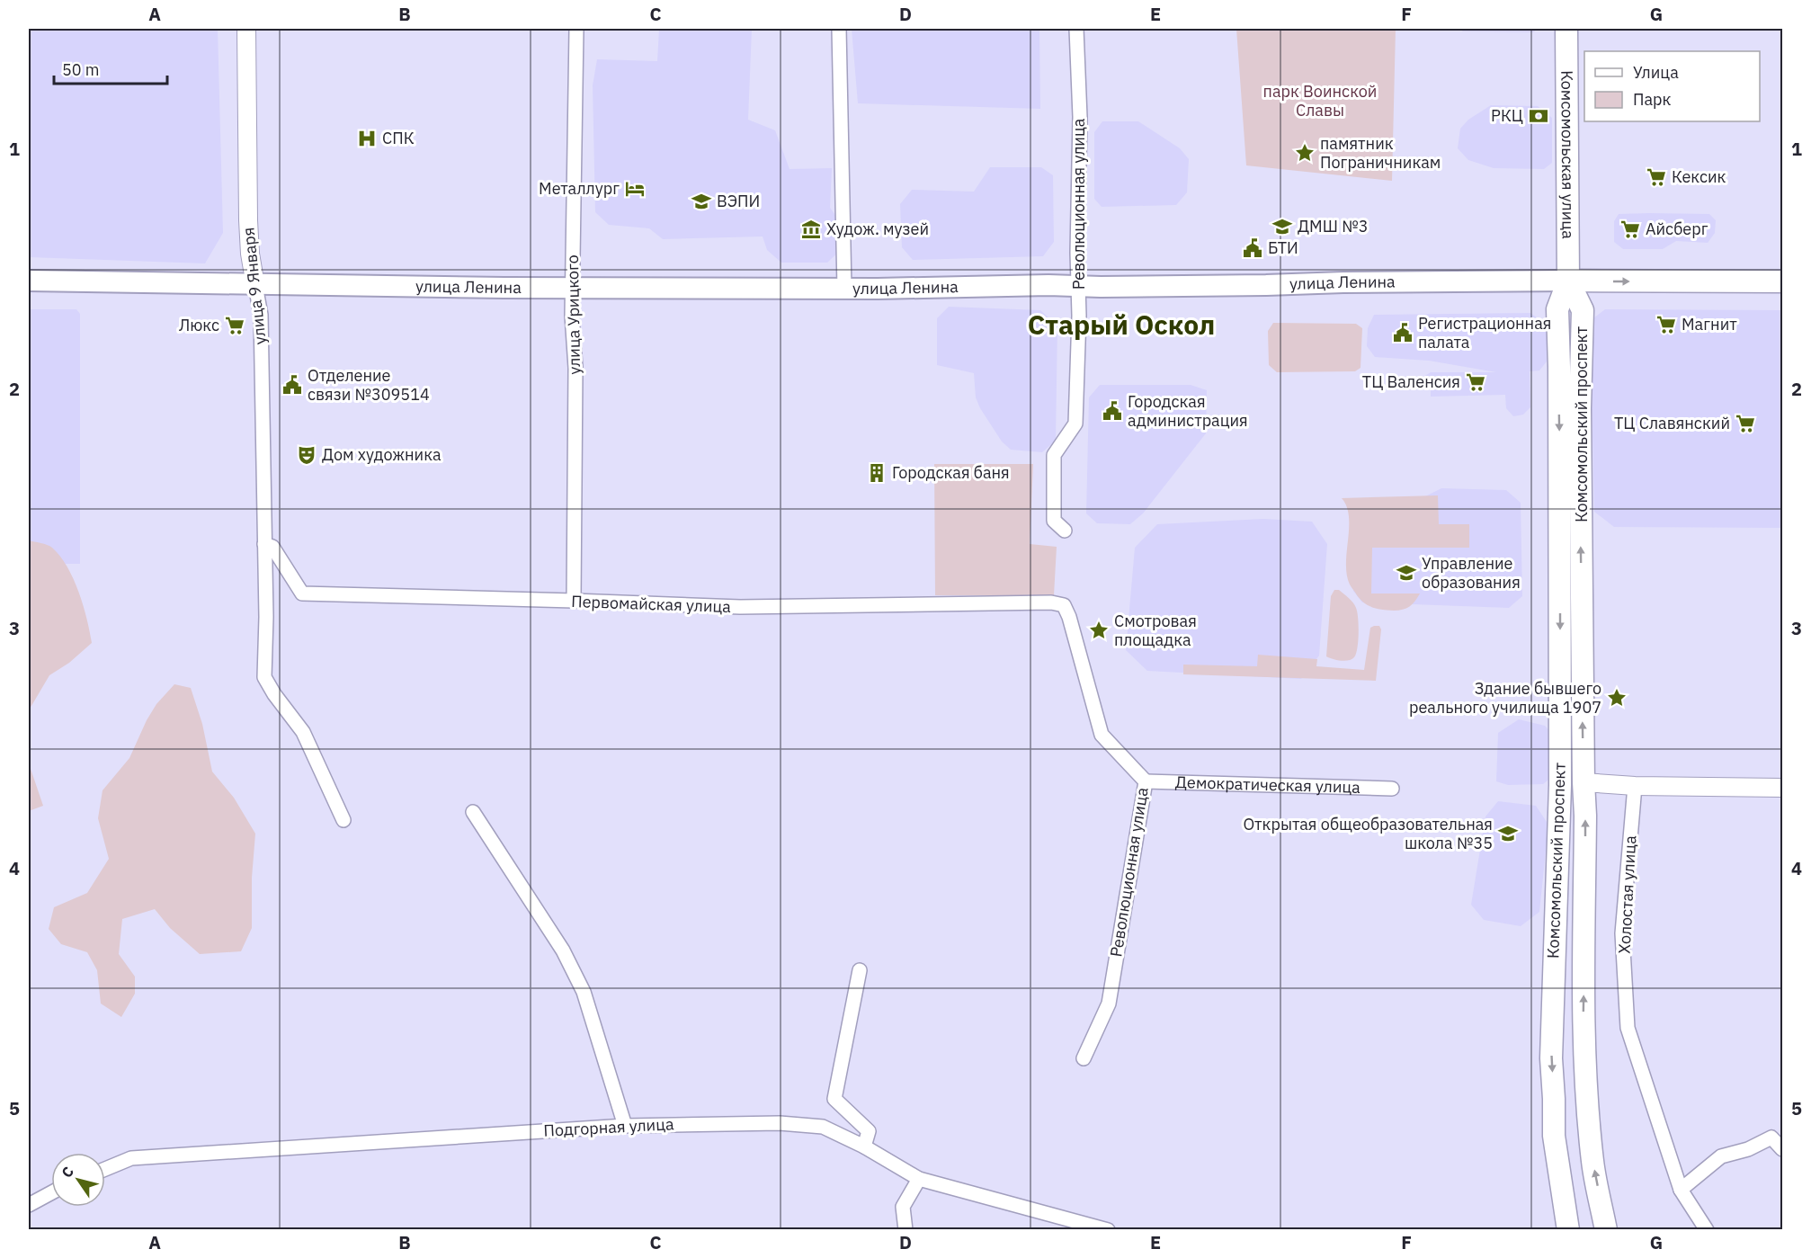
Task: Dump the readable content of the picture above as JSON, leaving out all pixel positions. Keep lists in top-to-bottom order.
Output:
{
  "streets": {
    "main road": ["Комсомольская улица", "улица Ленина", "Комсомольский проспект"],
    "street": [
      "Революционная улица",
      "улица 9 Января",
      "улица Урицкого",
      "Первомайская улица",
      "Демократическая улица",
      "Холостая улица",
      "Подгорная улица"
    ]
  },
  "crossings": [
    ["Комсомольская улица", "улица Ленина"],
    ["Комсомольская улица", "Комсомольский проспект"],
    ["Революционная улица", "улица Ленина"],
    ["Революционная улица", "Первомайская улица"],
    ["Революционная улица", "Демократическая улица"],
    ["улица Ленина", "улица 9 Января"],
    ["улица Ленина", "улица Урицкого"],
    ["улица Ленина", "Комсомольский проспект"],
    ["улица 9 Января", "Первомайская улица"],
    ["улица Урицкого", "Первомайская улица"]
  ],
  "districts": ["Старый Оскол"],
  "parks": ["парк Воинской Славы"],
  "places": {
    "bank": ["РКЦ"],
    "hospital": ["СПК"],
    "place": ["памятник Пограничникам", "Смотровая площадка", "Здание бывшего реального училища 1907"],
    "supermarket": [
      "Кексик",
      "Айсберг",
      "Магнит",
      "Люкс",
      "ТЦ Валенсия",
      "ТЦ Славянский"
    ],
    "hotel": ["Металлург"],
    "school or university": [
      "ВЭПИ",
      "ДМШ №3",
      "Управление образования",
      "Открытая общеобразовательная школа №35"
    ],
    "museum": ["Худож. музей"],
    "public building": [
      "БТИ",
      "Регистрационная палата",
      "Отделение связи №309514",
      "Городская администрация"
    ],
    "theatre": ["Дом художника"],
    "building": ["Городская баня"]
  },
  "legend": ["Улица", "Парк"],
  "scale_bar": "50 m",
  "north": "top left",
  "grid": {
    "columns": [
      "A",
      "B",
      "C",
      "D",
      "E",
      "F",
      "G"
    ],
    "rows": [
      "1",
      "2",
      "3",
      "4",
      "5"
    ]
  }
}
